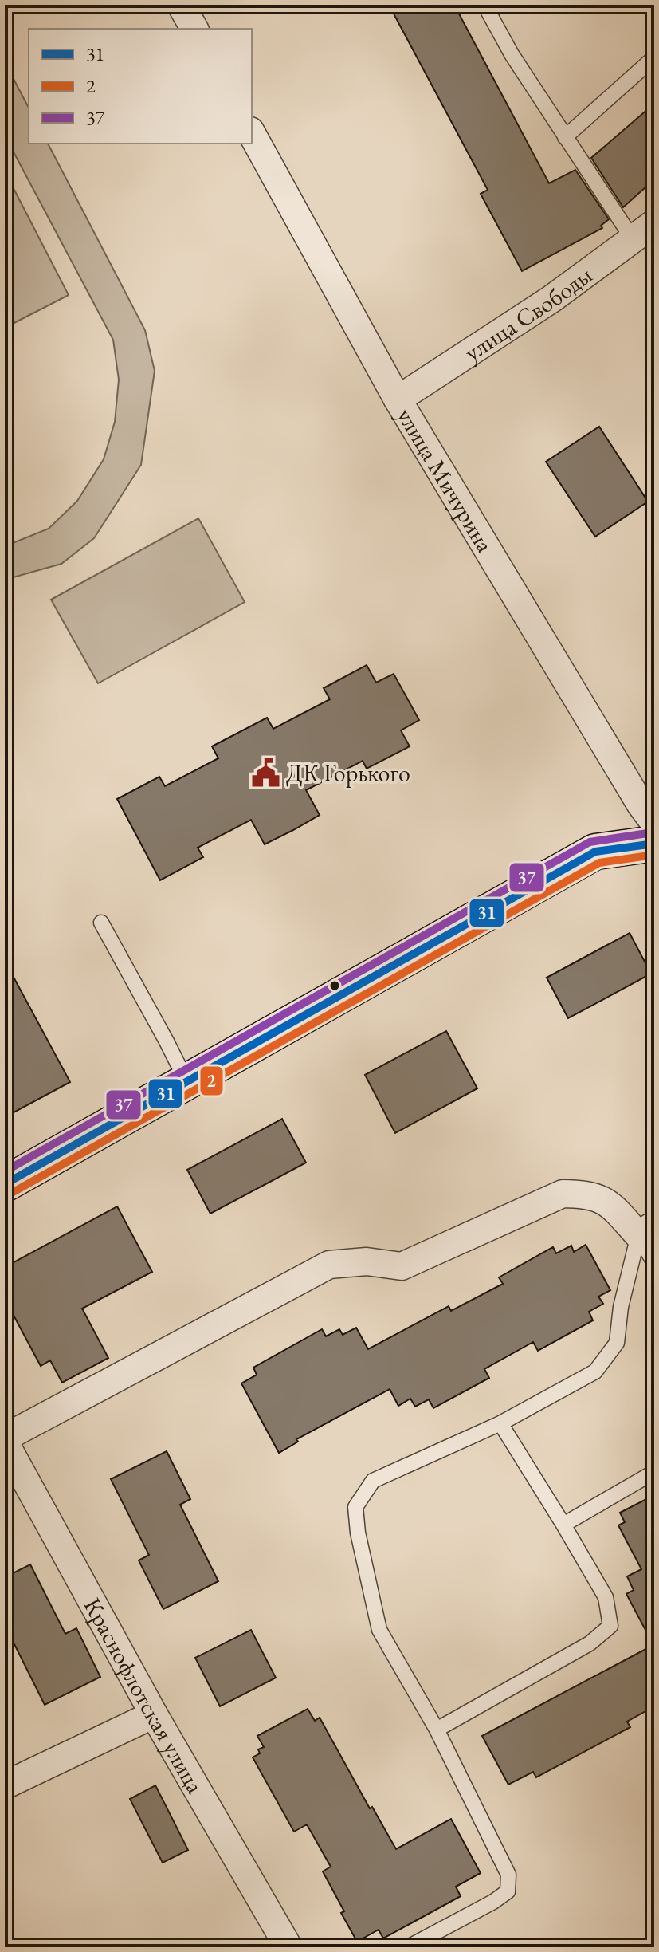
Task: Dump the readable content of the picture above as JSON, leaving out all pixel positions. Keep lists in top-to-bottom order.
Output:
{
  "streets": {
    "street": ["улица Свободы", "улица Мичурина", "Краснофлотская улица"]
  },
  "crossings": [
    ["улица Свободы", "улица Мичурина"]
  ],
  "places": {
    "public building": ["ДК Горького"]
  },
  "lines": ["transit line 37", "transit line 31", "transit line 2"],
  "legend": ["31", "2", "37"]
}
